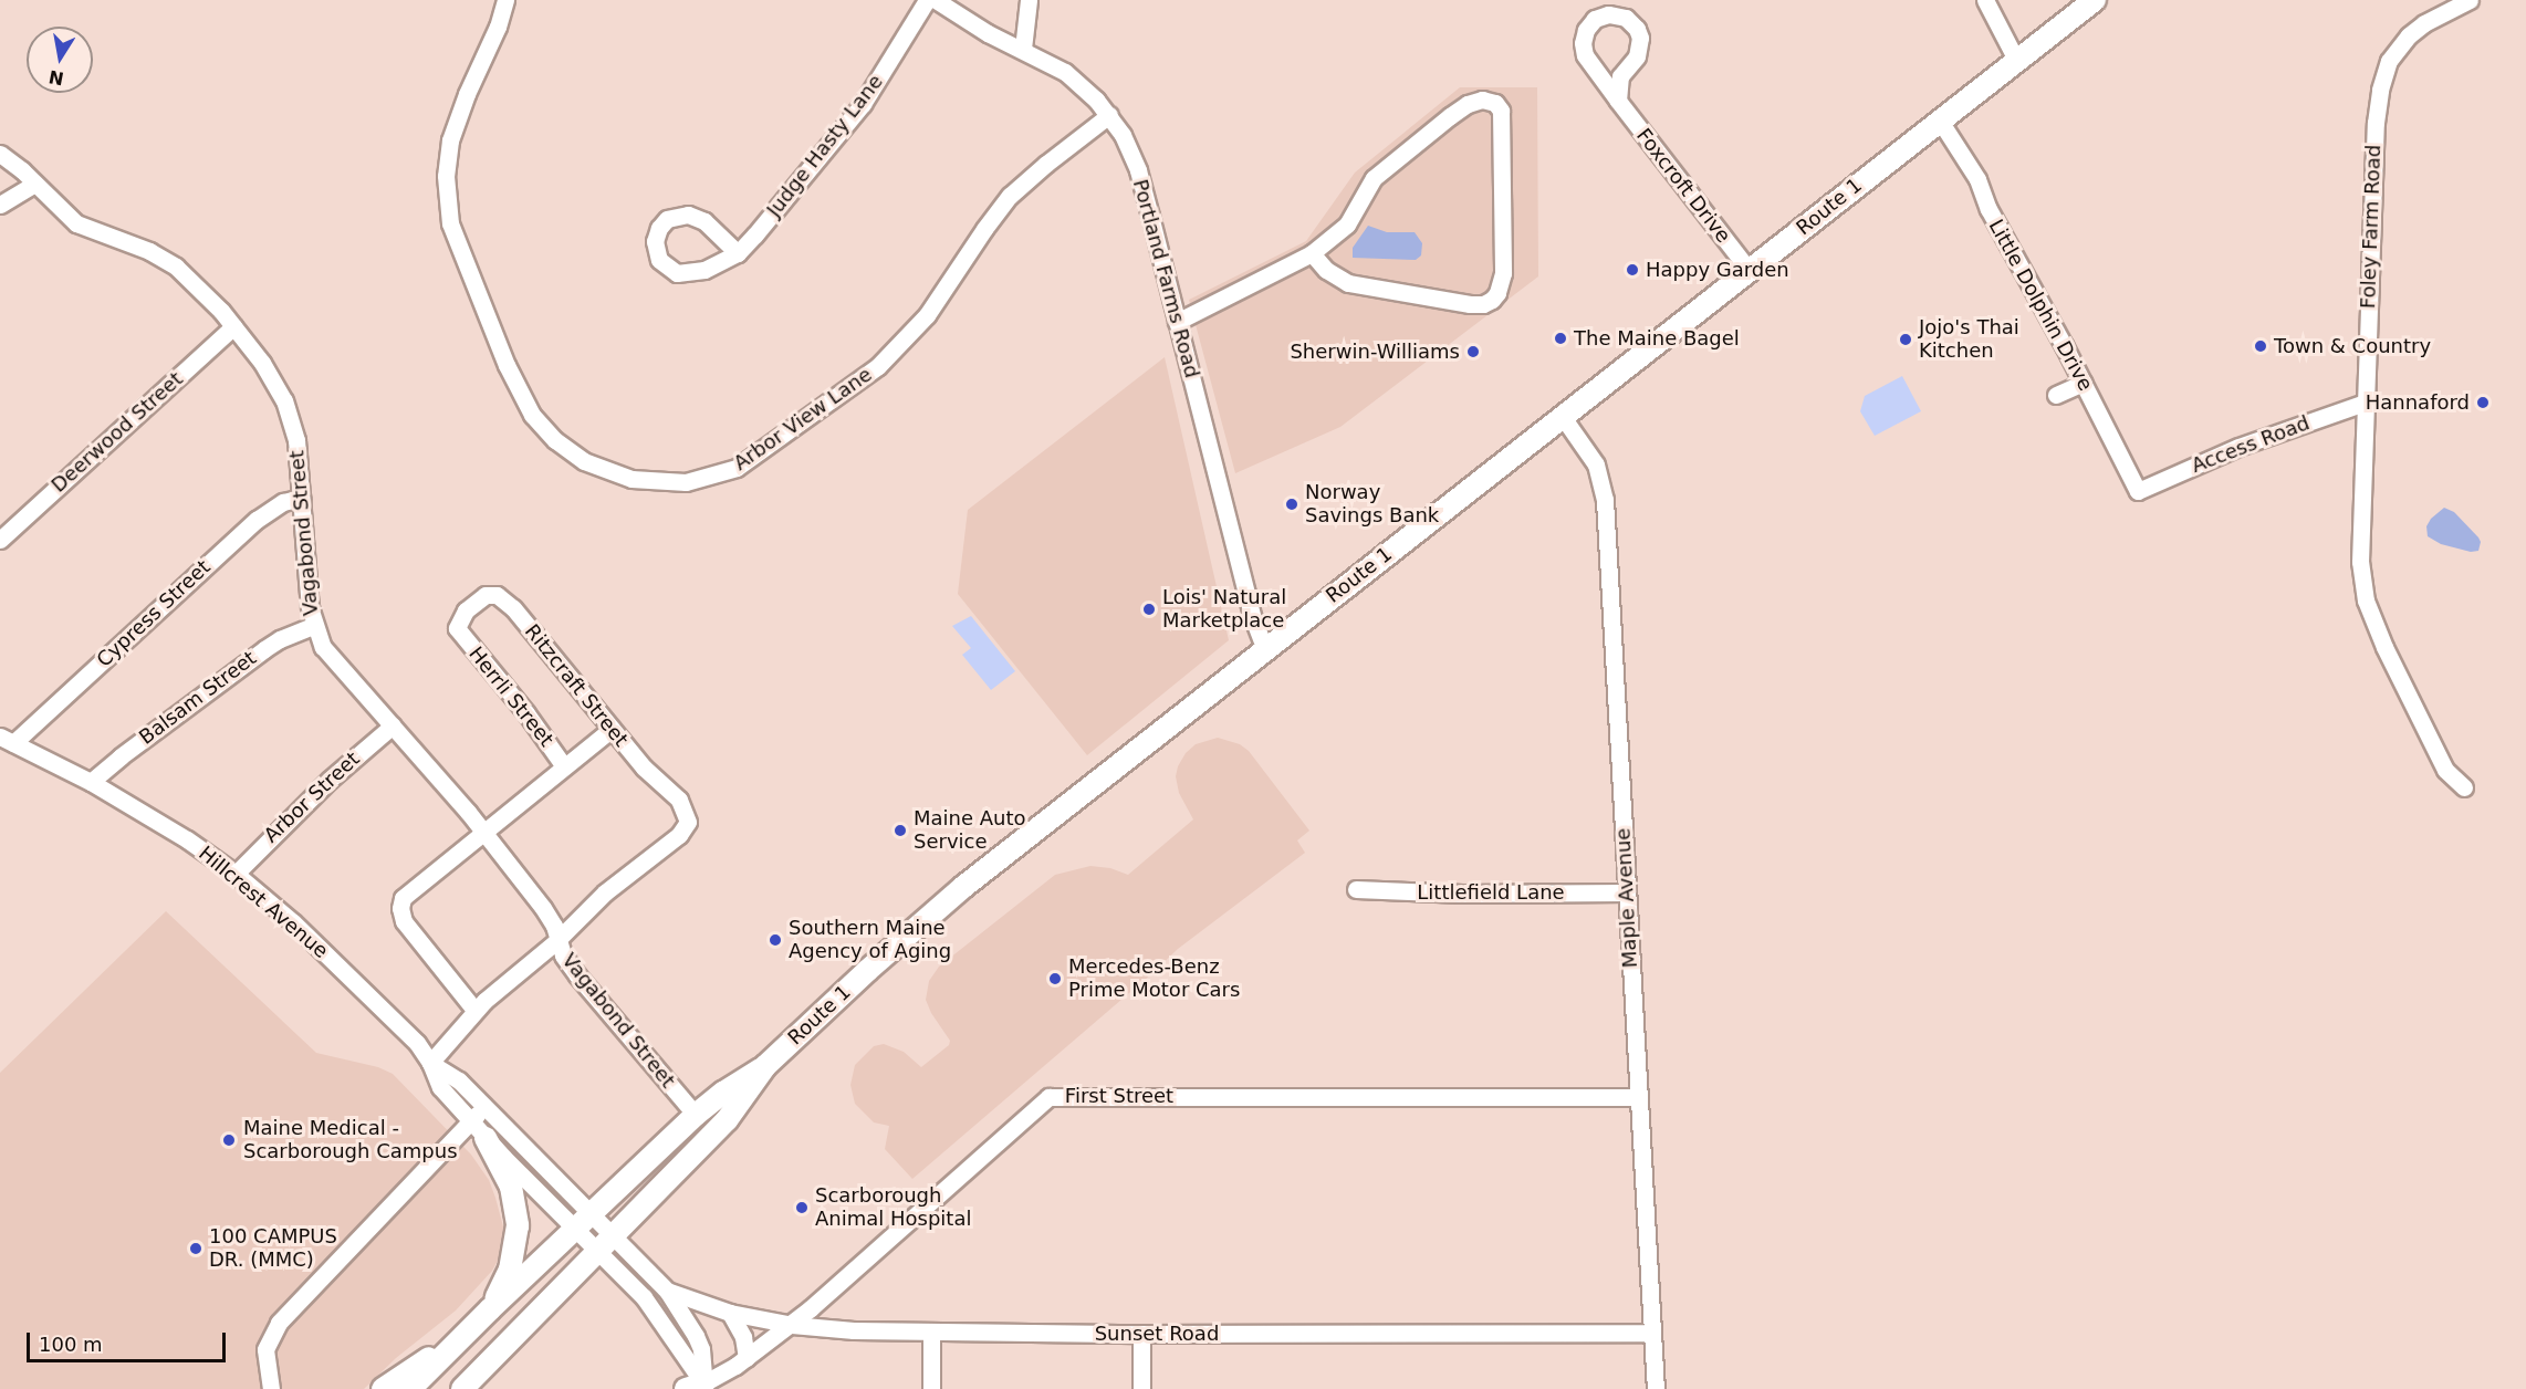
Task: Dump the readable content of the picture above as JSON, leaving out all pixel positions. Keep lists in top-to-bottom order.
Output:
{
  "streets": {
    "main road": ["Route 1"],
    "street": [
      "Judge Hasty Lane",
      "Foxcroft Drive",
      "Foley Farm Road",
      "Portland Farms Road",
      "Little Dolphin Drive",
      "Arbor View Lane",
      "Deerwood Street",
      "Access Road",
      "Vagabond Street",
      "Cypress Street",
      "Ritzcraft Street",
      "Herrli Street",
      "Balsam Street",
      "Arbor Street",
      "Littlefield Lane",
      "Maple Avenue",
      "Hillcrest Avenue",
      "First Street",
      "Sunset Road"
    ]
  },
  "crossings": [
    ["Foxcroft Drive", "Route 1"],
    ["Route 1", "Portland Farms Road"],
    ["Route 1", "Little Dolphin Drive"],
    ["Route 1", "Vagabond Street"],
    ["Route 1", "Maple Avenue"],
    ["Route 1", "Hillcrest Avenue"],
    ["Foley Farm Road", "Access Road"],
    ["Portland Farms Road", "Arbor View Lane"],
    ["Little Dolphin Drive", "Access Road"],
    ["Deerwood Street", "Vagabond Street"],
    ["Vagabond Street", "Cypress Street"],
    ["Vagabond Street", "Ritzcraft Street"],
    ["Vagabond Street", "Balsam Street"],
    ["Vagabond Street", "Arbor Street"],
    ["Cypress Street", "Hillcrest Avenue"],
    ["Ritzcraft Street", "Herrli Street"],
    ["Balsam Street", "Hillcrest Avenue"],
    ["Arbor Street", "Hillcrest Avenue"],
    ["Littlefield Lane", "Maple Avenue"],
    ["Maple Avenue", "First Street"],
    ["Maple Avenue", "Sunset Road"],
    ["First Street", "Sunset Road"]
  ],
  "places": [
    "Happy Garden",
    "The Maine Bagel",
    "Jojo's Thai Kitchen",
    "Town & Country",
    "Sherwin-Williams",
    "Hannaford",
    "Norway Savings Bank",
    "Lois' Natural Marketplace",
    "Maine Auto Service",
    "Southern Maine Agency of Aging",
    "Mercedes-Benz Prime Motor Cars",
    "Maine Medical - Scarborough Campus",
    "Scarborough Animal Hospital",
    "100 CAMPUS DR. (MMC)"
  ],
  "scale_bar": "100 m",
  "north": "bottom"
}
